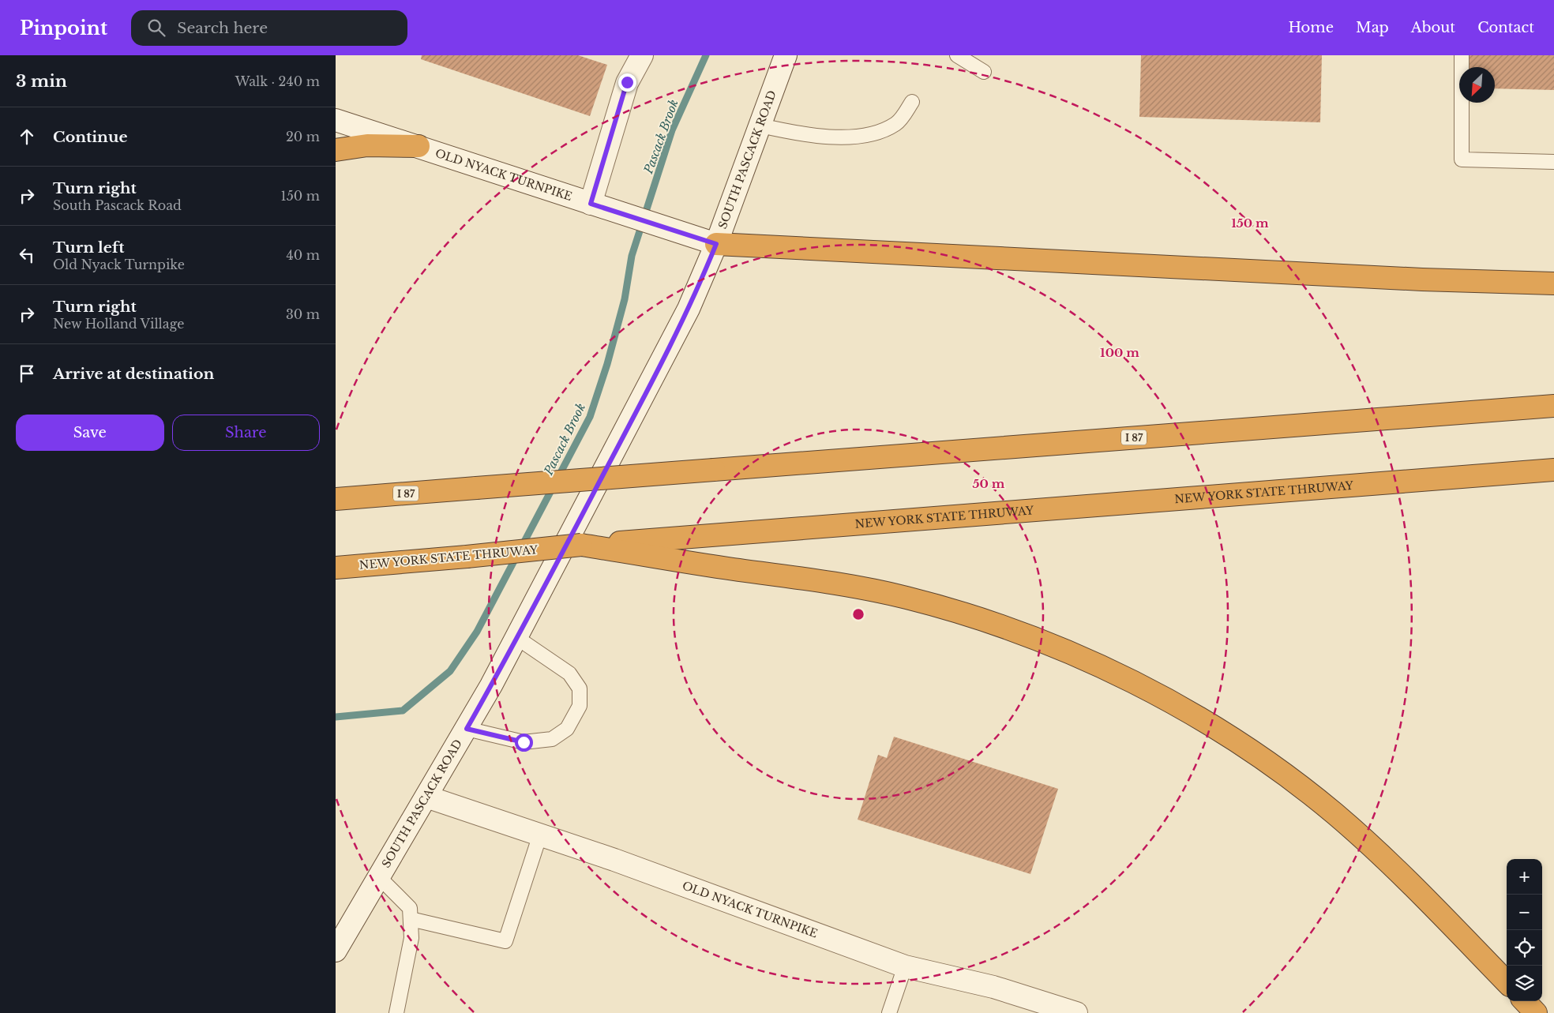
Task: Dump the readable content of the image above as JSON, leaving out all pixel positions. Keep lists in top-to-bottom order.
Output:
{
  "streets": {
    "highway": ["I 87", "NEW YORK STATE THRUWAY"],
    "street": ["SOUTH PASCACK ROAD", "OLD NYACK TURNPIKE"]
  },
  "crossings": [
    ["SOUTH PASCACK ROAD", "OLD NYACK TURNPIKE"]
  ],
  "water": ["Pascack Brook"],
  "north": "bottom left",
  "page": {
    "header": "Pinpoint",
    "search": "Search here",
    "nav": [
      "Home",
      "Map",
      "About",
      "Contact"
    ],
    "heading": ["3 min", "Walk · 240 m"],
    "list": [
      ["Continue", "20 m"],
      ["Turn right", "South Pascack Road", "150 m"],
      ["Turn left", "Old Nyack Turnpike", "40 m"],
      ["Turn right", "New Holland Village", "30 m"],
      "Arrive at destination"
    ],
    "buttons": ["Save", "Share"],
    "map_buttons": ["+", "−"]
  },
  "rings": ["150 m", "100 m", "50 m"]
}
